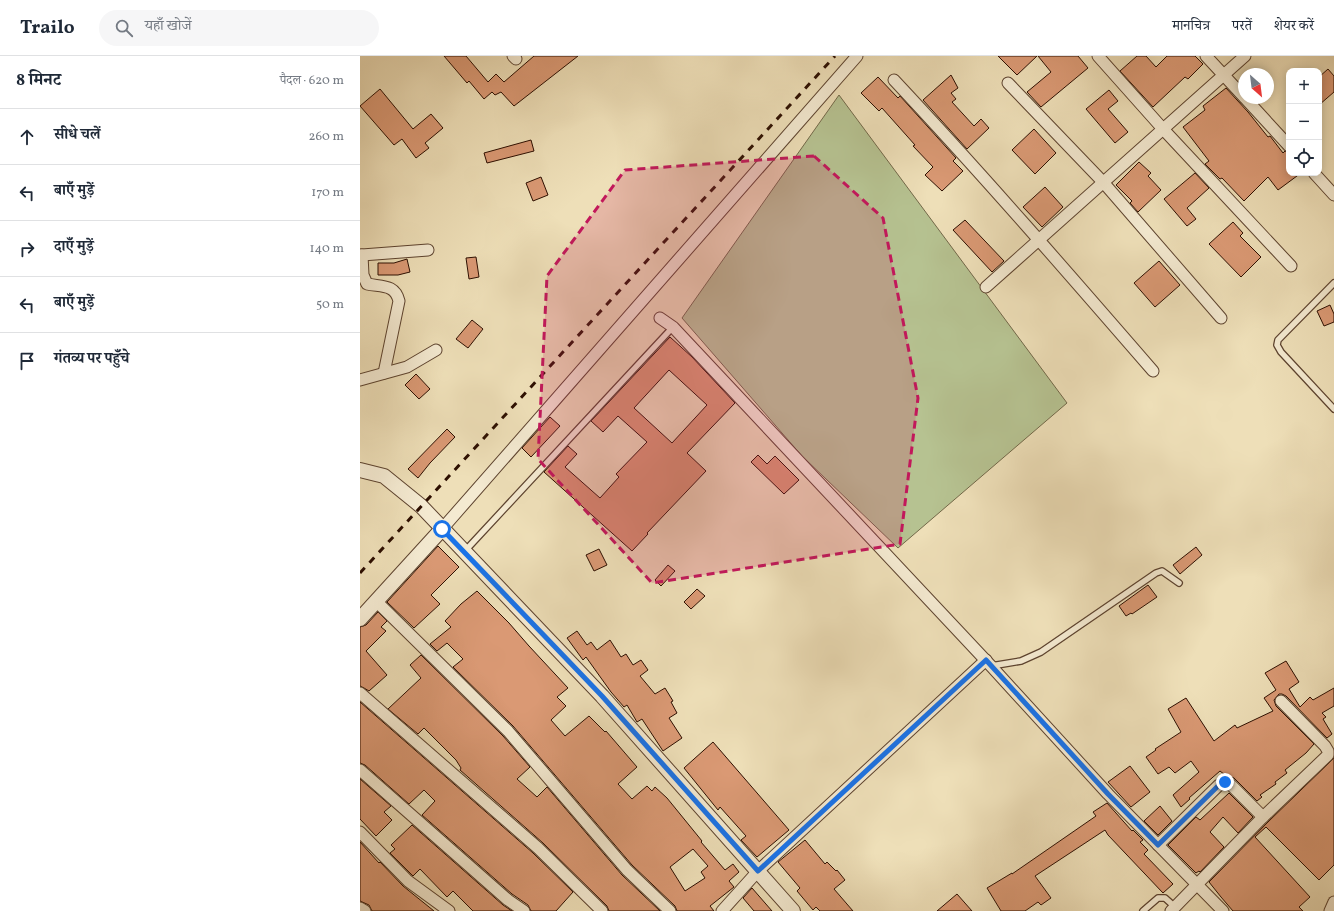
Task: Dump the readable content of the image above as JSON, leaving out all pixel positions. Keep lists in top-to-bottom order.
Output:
{
  "north": "bottom right",
  "page": {
    "header": "Trailo",
    "search": "यहाँ खोजें",
    "nav": ["मानचित्र", "परतें", "शेयर करें"],
    "heading": ["8 मिनट", "पैदल · 620 m"],
    "map_buttons": ["+", "−"],
    "list": [
      ["सीधे चलें", "260 m"],
      ["बाएँ मुड़ें", "170 m"],
      ["दाएँ मुड़ें", "140 m"],
      ["बाएँ मुड़ें", "50 m"],
      "गंतव्य पर पहुँचे"
    ]
  }
}
